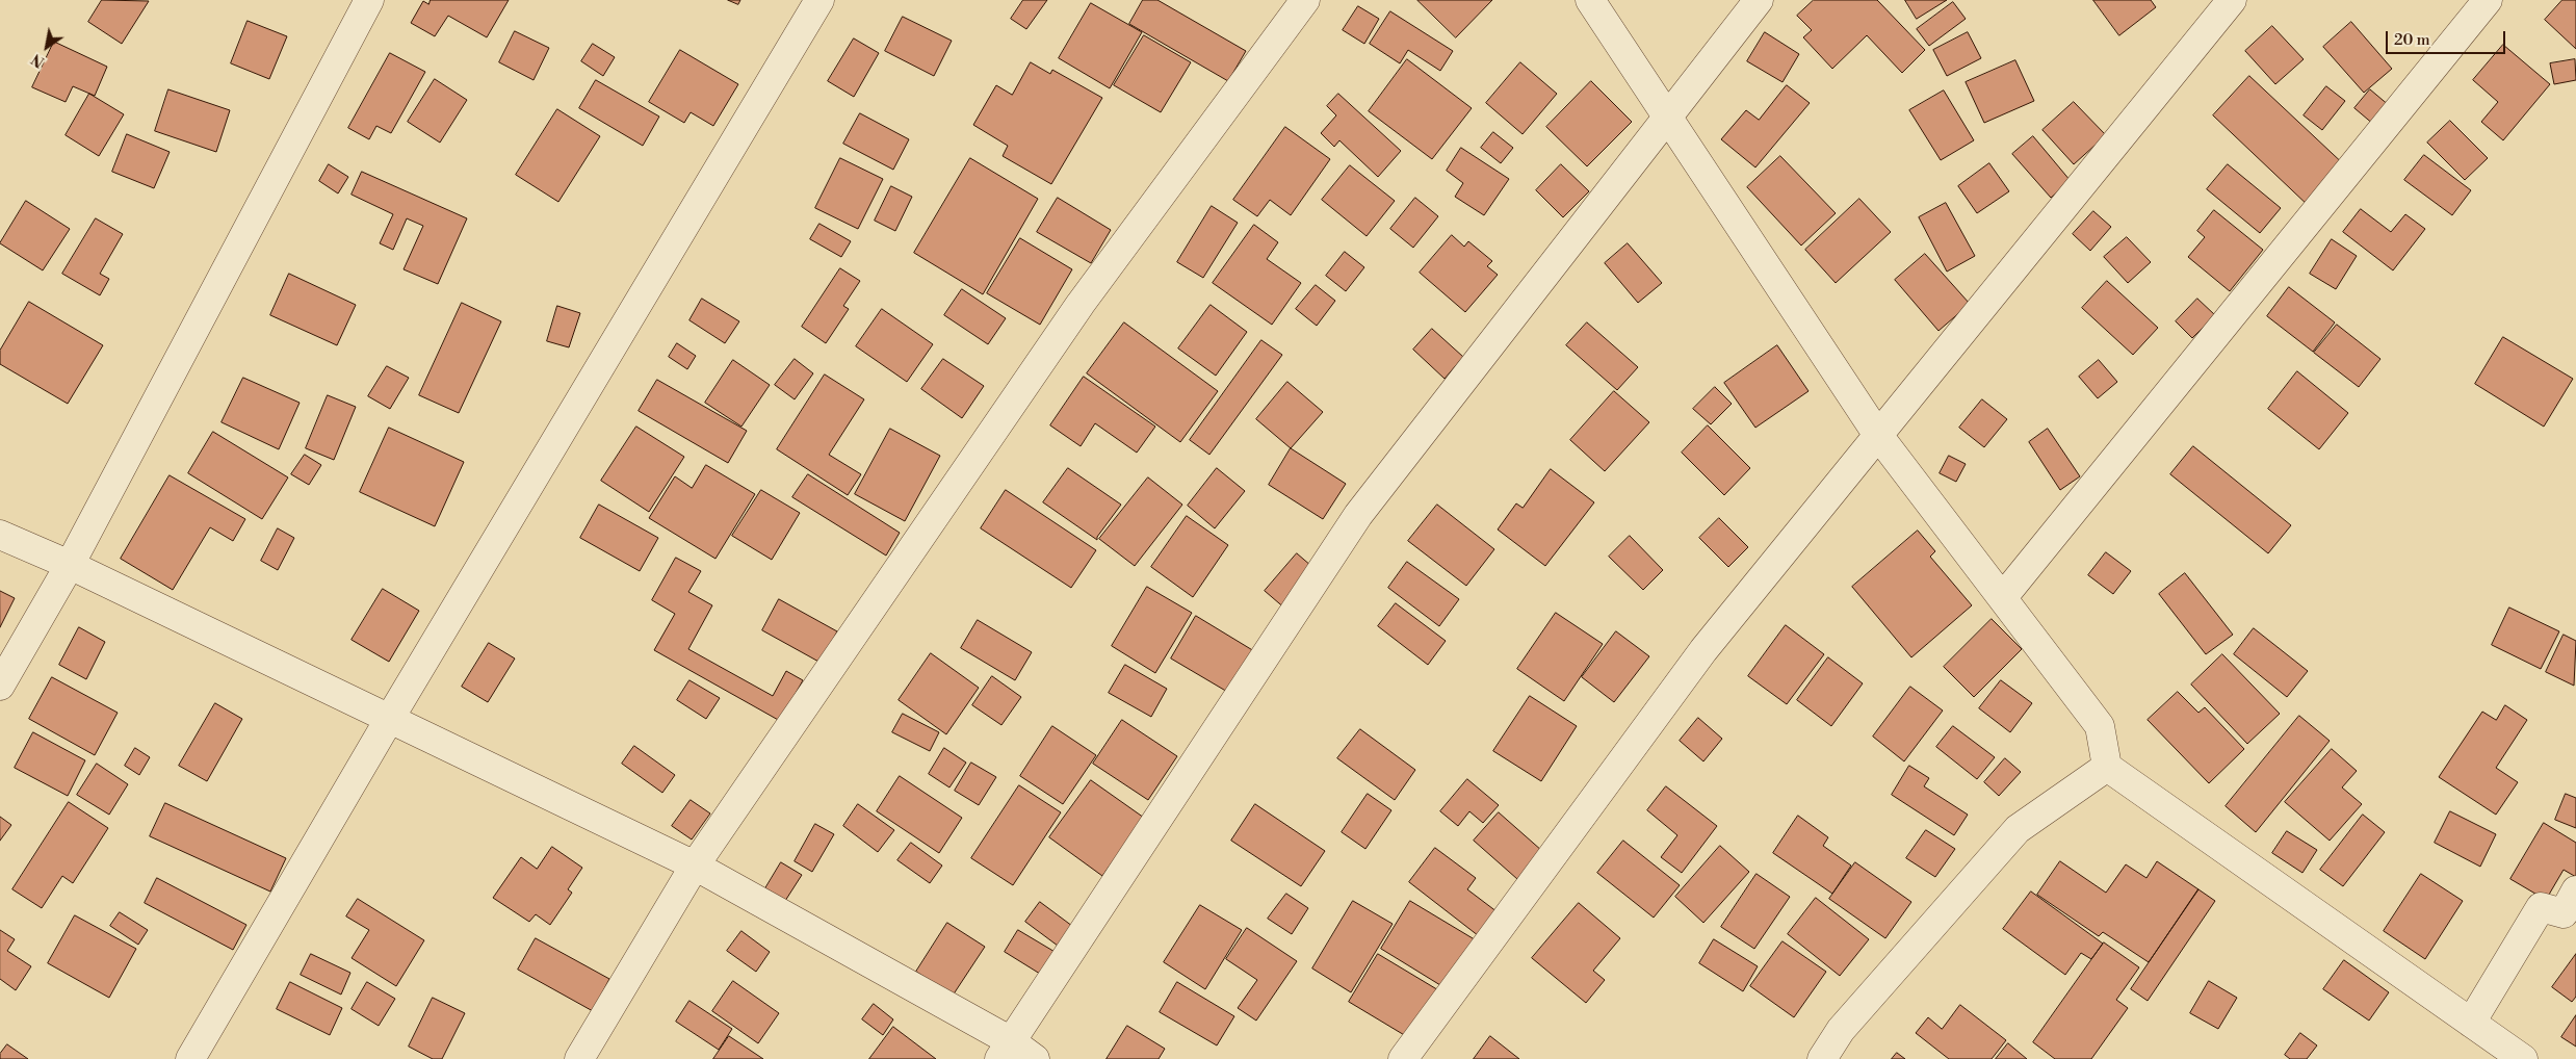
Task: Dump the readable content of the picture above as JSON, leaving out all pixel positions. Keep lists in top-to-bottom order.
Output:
{
  "scale_bar": "20 m",
  "north": "bottom left"
}
